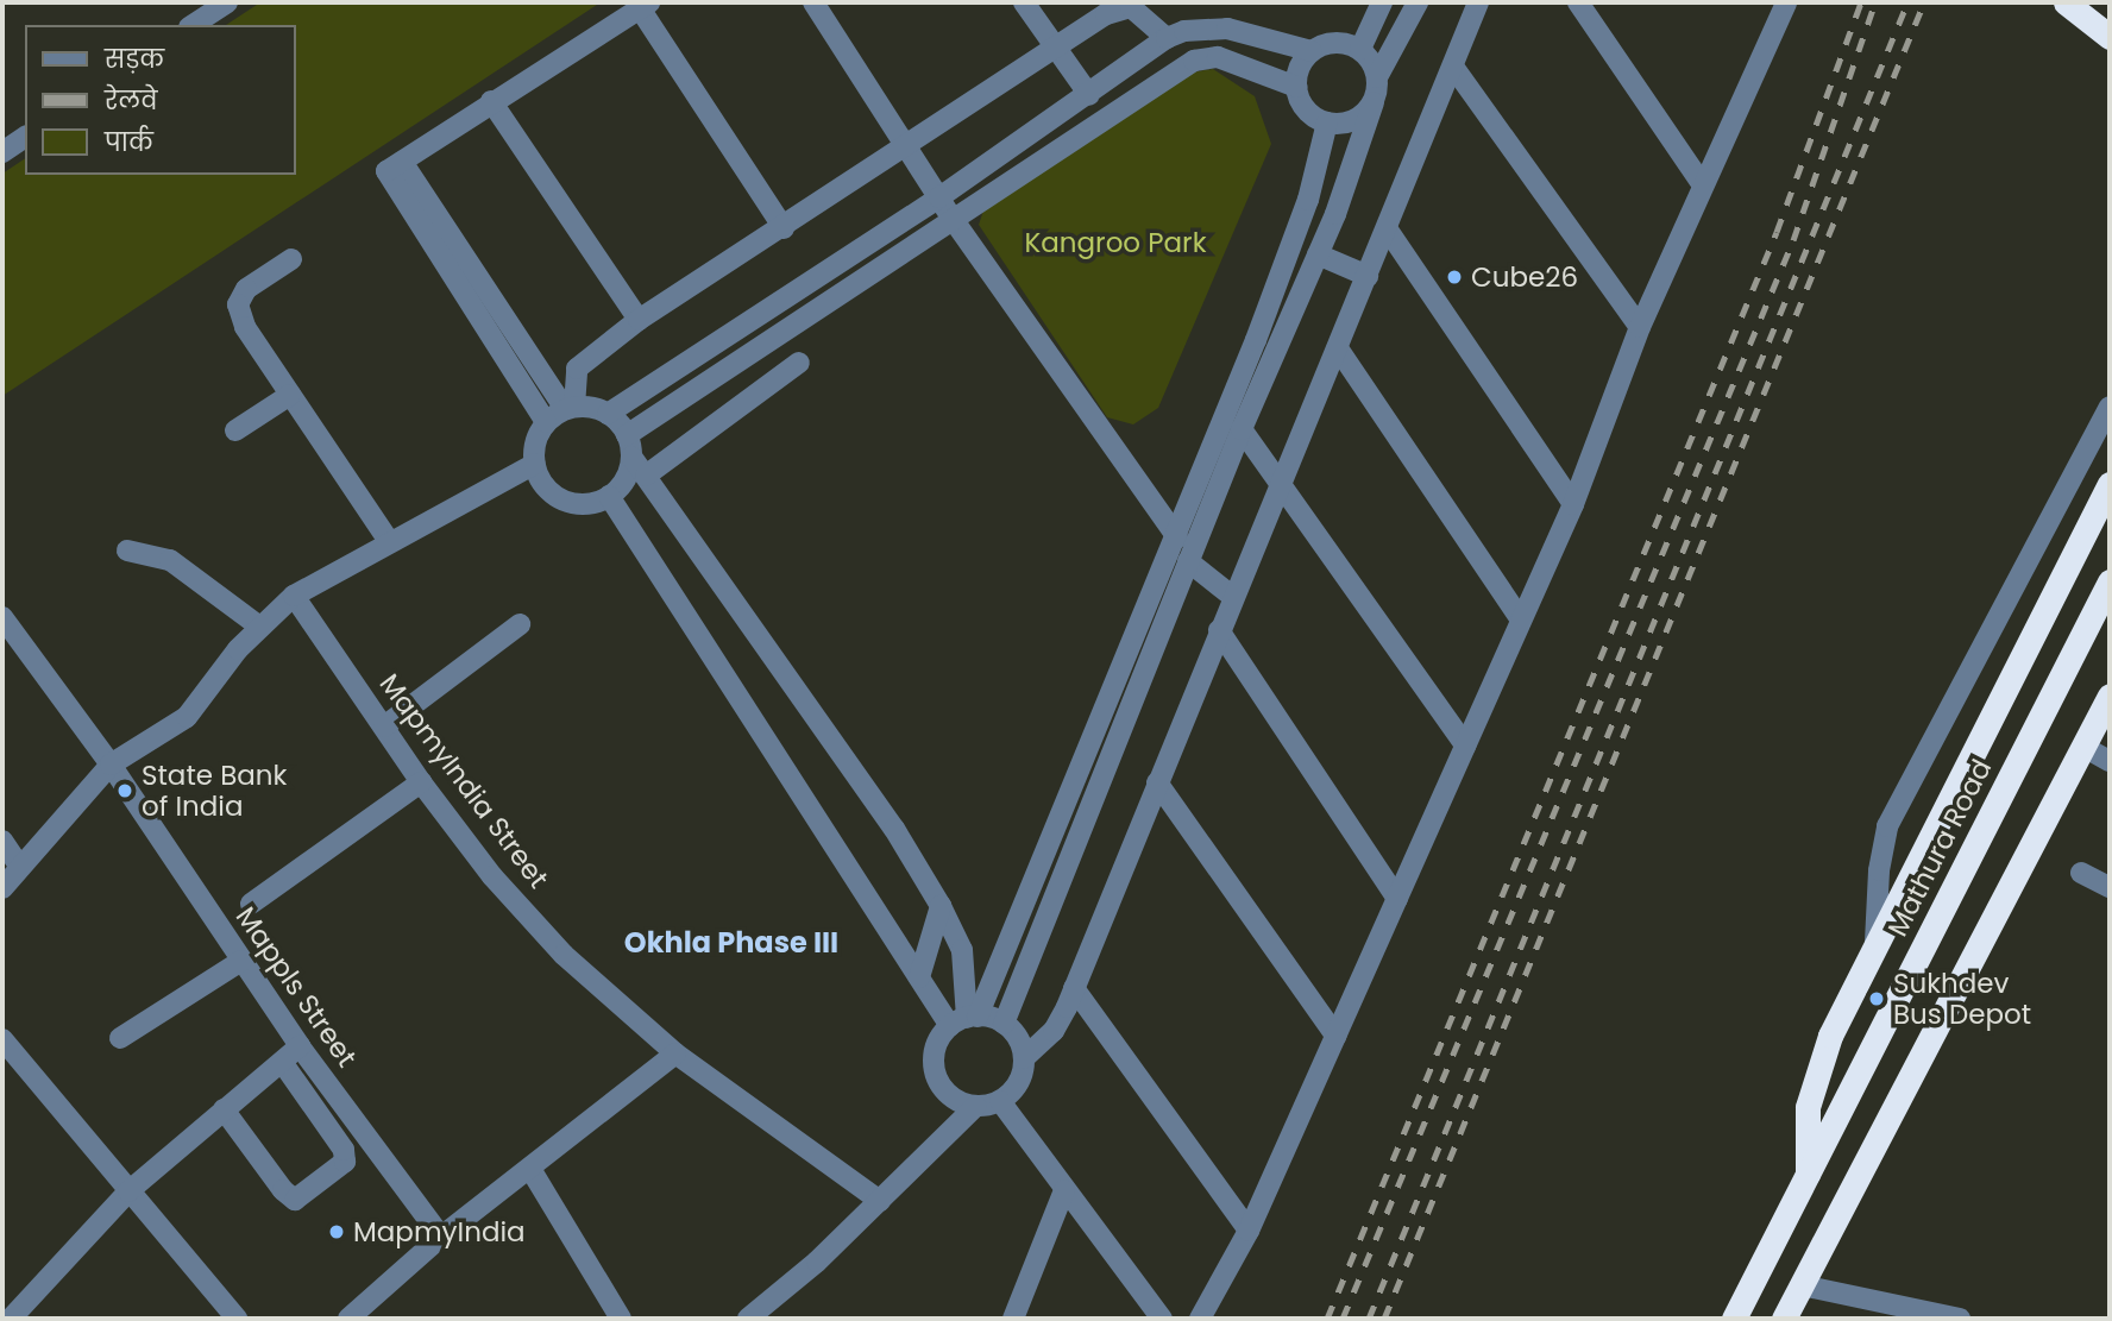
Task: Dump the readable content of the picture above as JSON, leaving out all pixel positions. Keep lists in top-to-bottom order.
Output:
{
  "streets": {
    "highway": ["Mathura Road"],
    "street": ["MapmyIndia Street", "Mappls Street"]
  },
  "districts": ["Okhla Phase III"],
  "parks": ["Kangroo Park"],
  "places": [
    "Cube26",
    "State Bank of India",
    "Sukhdev Bus Depot",
    "MapmyIndia"
  ],
  "legend": ["सड़क", "रेलवे", "पार्क"]
}
